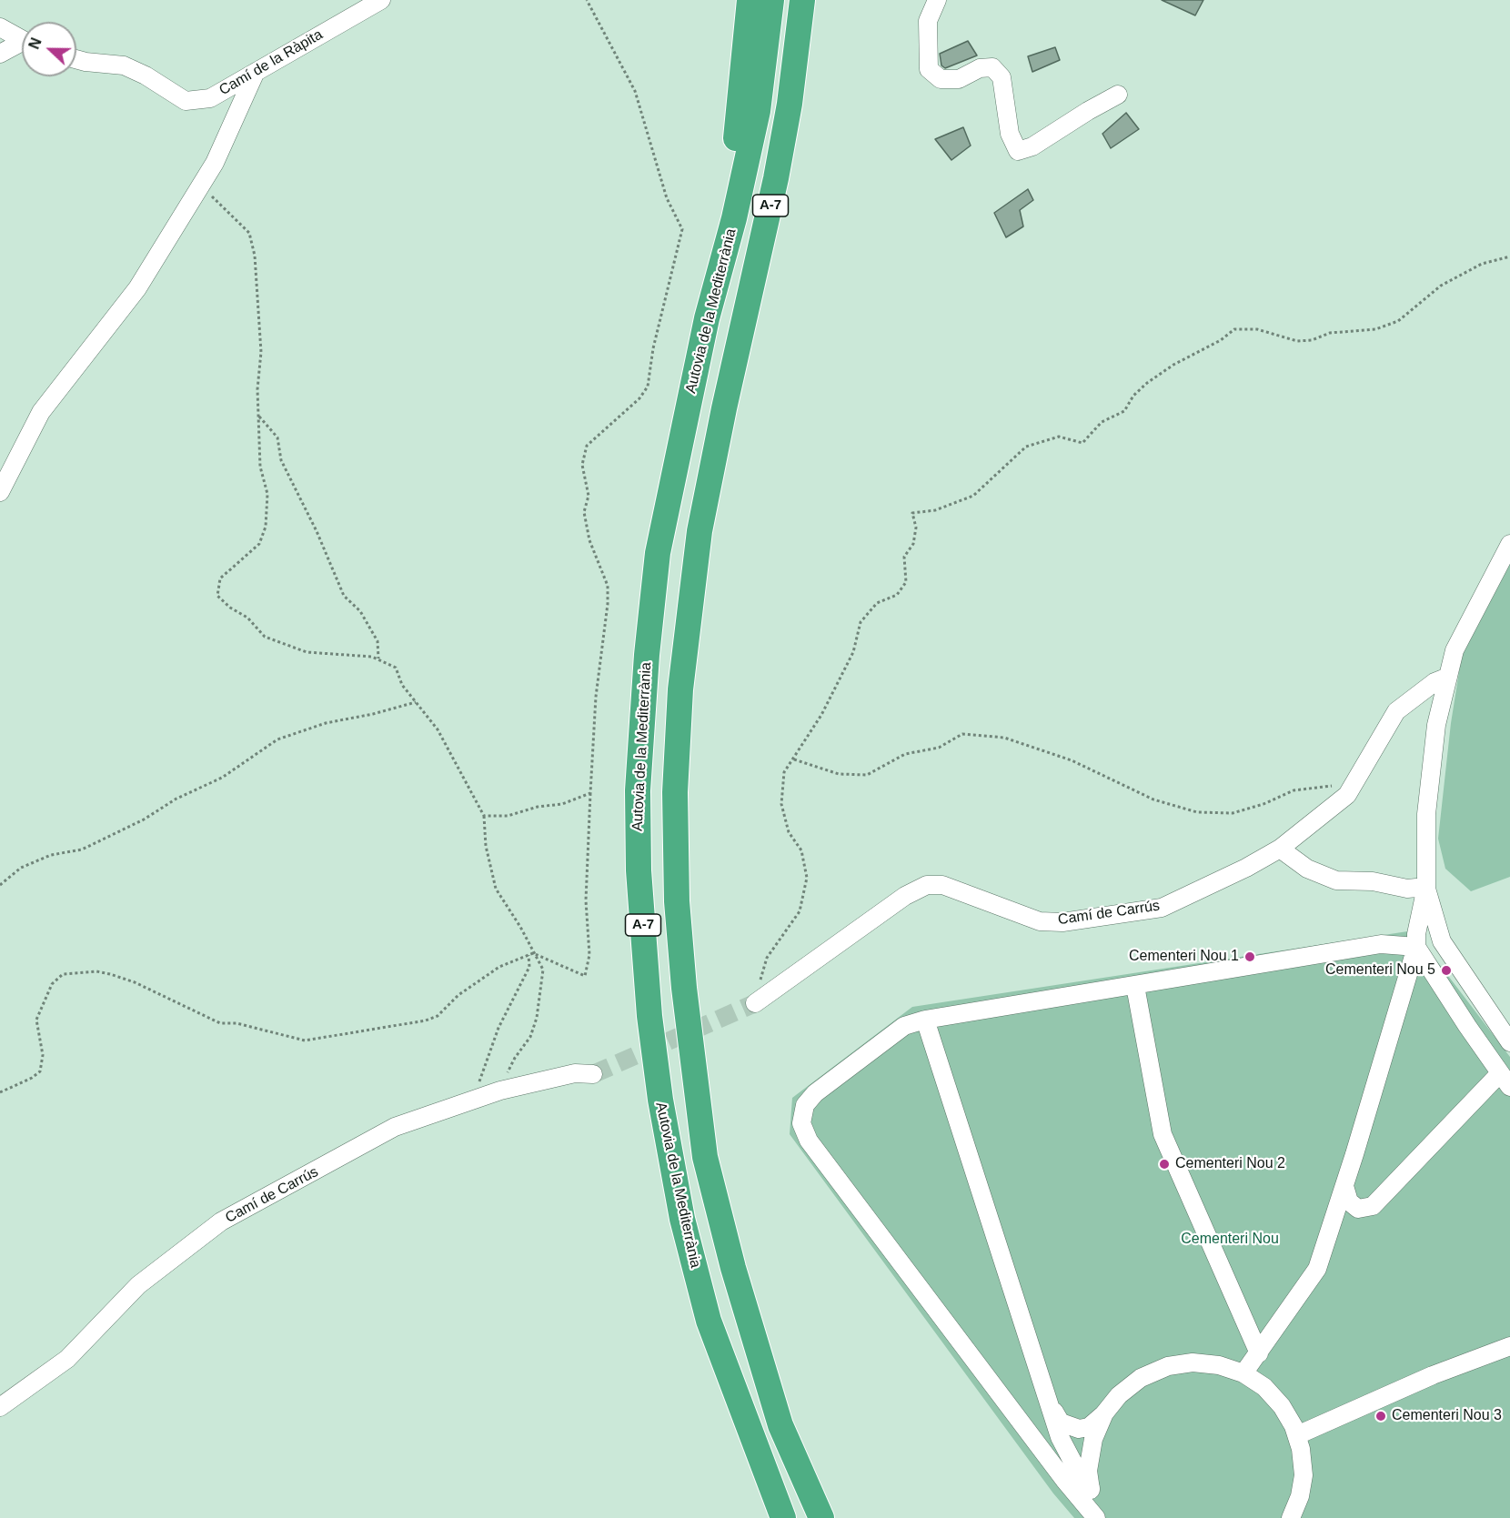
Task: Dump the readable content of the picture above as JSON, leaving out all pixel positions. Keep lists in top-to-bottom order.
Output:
{
  "streets": {
    "highway": ["A-7", "Autovia de la Mediterrània"],
    "street": ["Camí de la Ràpita", "Camí de Carrús"]
  },
  "parks": ["Cementeri Nou"],
  "places": [
    "Cementeri Nou 1",
    "Cementeri Nou 5",
    "Cementeri Nou 2",
    "Cementeri Nou 3"
  ],
  "north": "left"
}
